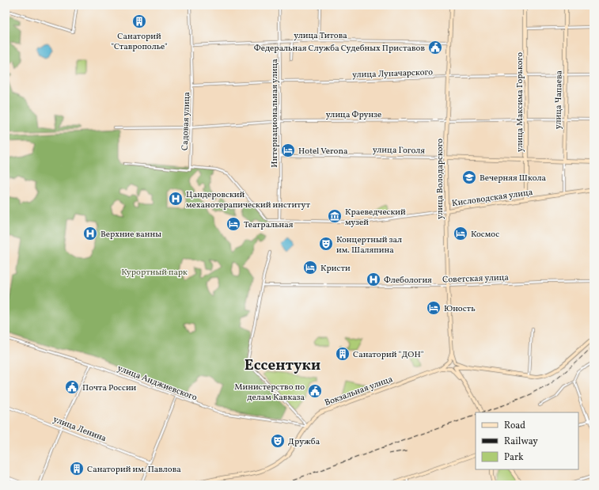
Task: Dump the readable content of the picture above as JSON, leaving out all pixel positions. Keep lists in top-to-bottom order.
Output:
{
  "streets": {
    "street": [
      "улица Титова",
      "улица Луначарского",
      "улица Чапаева",
      "улица Максима Горького",
      "Интернациональная улица",
      "улица Фрунзе",
      "Садовая улица",
      "улица Гоголя",
      "улица Володарского",
      "Кисловодская улица",
      "Советская улица",
      "улица Анджиевского",
      "Вокзальная улица",
      "улица Ленина"
    ]
  },
  "crossings": [
    ["улица Титова", "Интернациональная улица"],
    ["улица Титова", "Садовая улица"],
    ["улица Титова", "улица Володарского"],
    ["улица Луначарского", "улица Чапаева"],
    ["улица Луначарского", "улица Максима Горького"],
    ["улица Луначарского", "Интернациональная улица"],
    ["улица Луначарского", "Садовая улица"],
    ["улица Луначарского", "улица Володарского"],
    ["улица Чапаева", "улица Фрунзе"],
    ["улица Чапаева", "улица Гоголя"],
    ["улица Чапаева", "Кисловодская улица"],
    ["улица Максима Горького", "улица Фрунзе"],
    ["улица Максима Горького", "улица Гоголя"],
    ["улица Максима Горького", "Кисловодская улица"],
    ["Интернациональная улица", "улица Фрунзе"],
    ["Интернациональная улица", "улица Гоголя"],
    ["Интернациональная улица", "Кисловодская улица"],
    ["улица Фрунзе", "Садовая улица"],
    ["улица Фрунзе", "улица Володарского"],
    ["Садовая улица", "Кисловодская улица"],
    ["улица Гоголя", "улица Володарского"],
    ["улица Володарского", "Кисловодская улица"],
    ["улица Володарского", "Советская улица"],
    ["улица Анджиевского", "Вокзальная улица"]
  ],
  "districts": ["Ессентуки"],
  "parks": ["Курортный парк"],
  "places": {
    "building": ["Санаторий \"Ставрополье\"", "Санаторий \"ДОН\"", "Санаторий им. Павлова"],
    "public building": ["Федеральная Служба Судебных Приставов", "Почта России", "Министерство по делам Кавказа"],
    "hotel": [
      "Hotel Verona",
      "Театральная",
      "Космос",
      "Кристи",
      "Юность"
    ],
    "school or university": ["Вечерняя Школа"],
    "hospital": ["Цандеровский механотерапический институт", "Верхние ванны", "Флебология"],
    "museum": ["Краеведческий музей"],
    "theatre": ["Концертный зал им. Шаляпина", "Дружба"]
  },
  "legend": ["Road", "Railway", "Park"]
}
